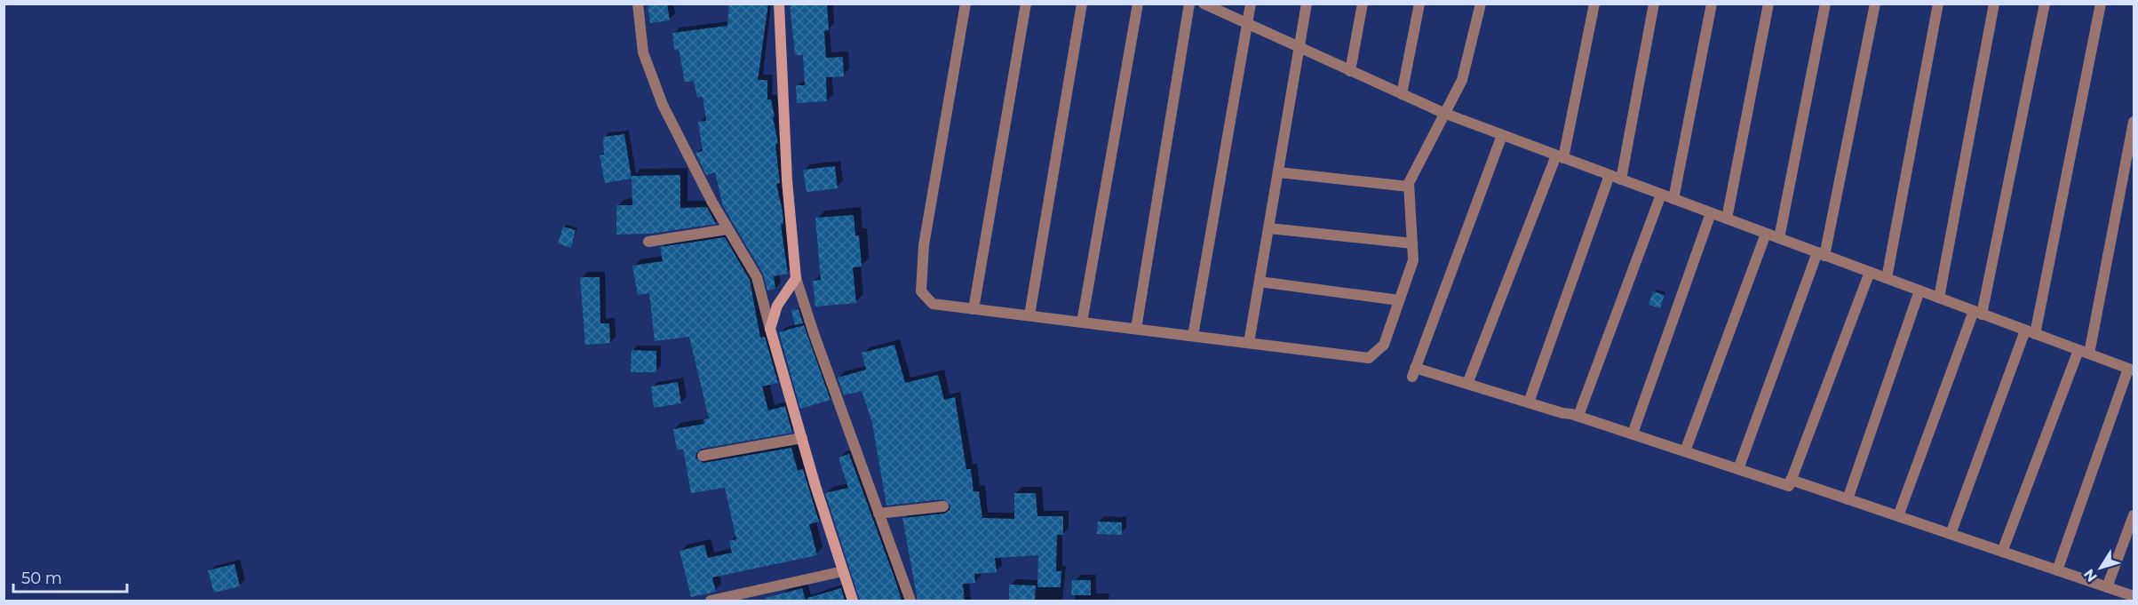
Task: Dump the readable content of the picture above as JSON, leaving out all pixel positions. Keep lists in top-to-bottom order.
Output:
{
  "scale_bar": "50 m",
  "north": "bottom left"
}
